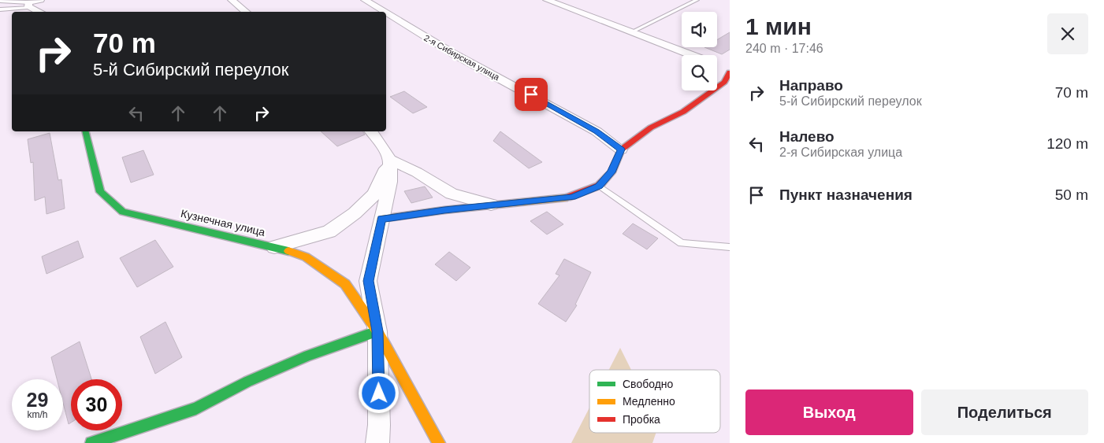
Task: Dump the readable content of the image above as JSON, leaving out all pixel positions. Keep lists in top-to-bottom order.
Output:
{
  "streets": {
    "street": ["2-я Сибирская улица", "Кузнечная улица"]
  },
  "legend": ["Свободно", "Медленно", "Пробка"],
  "page": {
    "heading": ["1 мин", "240 m · 17:46"],
    "turn": ["70 m", "5-й Сибирский переулок"],
    "list": [
      {
        "name": "Направо",
        "note": "5-й Сибирский переулок",
        "value": "70 m"
      },
      {
        "name": "Налево",
        "note": "2-я Сибирская улица",
        "value": "120 m"
      },
      {
        "name": "Пункт назначения",
        "value": "50 m"
      }
    ],
    "speed": "29 km/h",
    "limit": "30",
    "buttons": ["Выход", "Поделиться"]
  }
}
